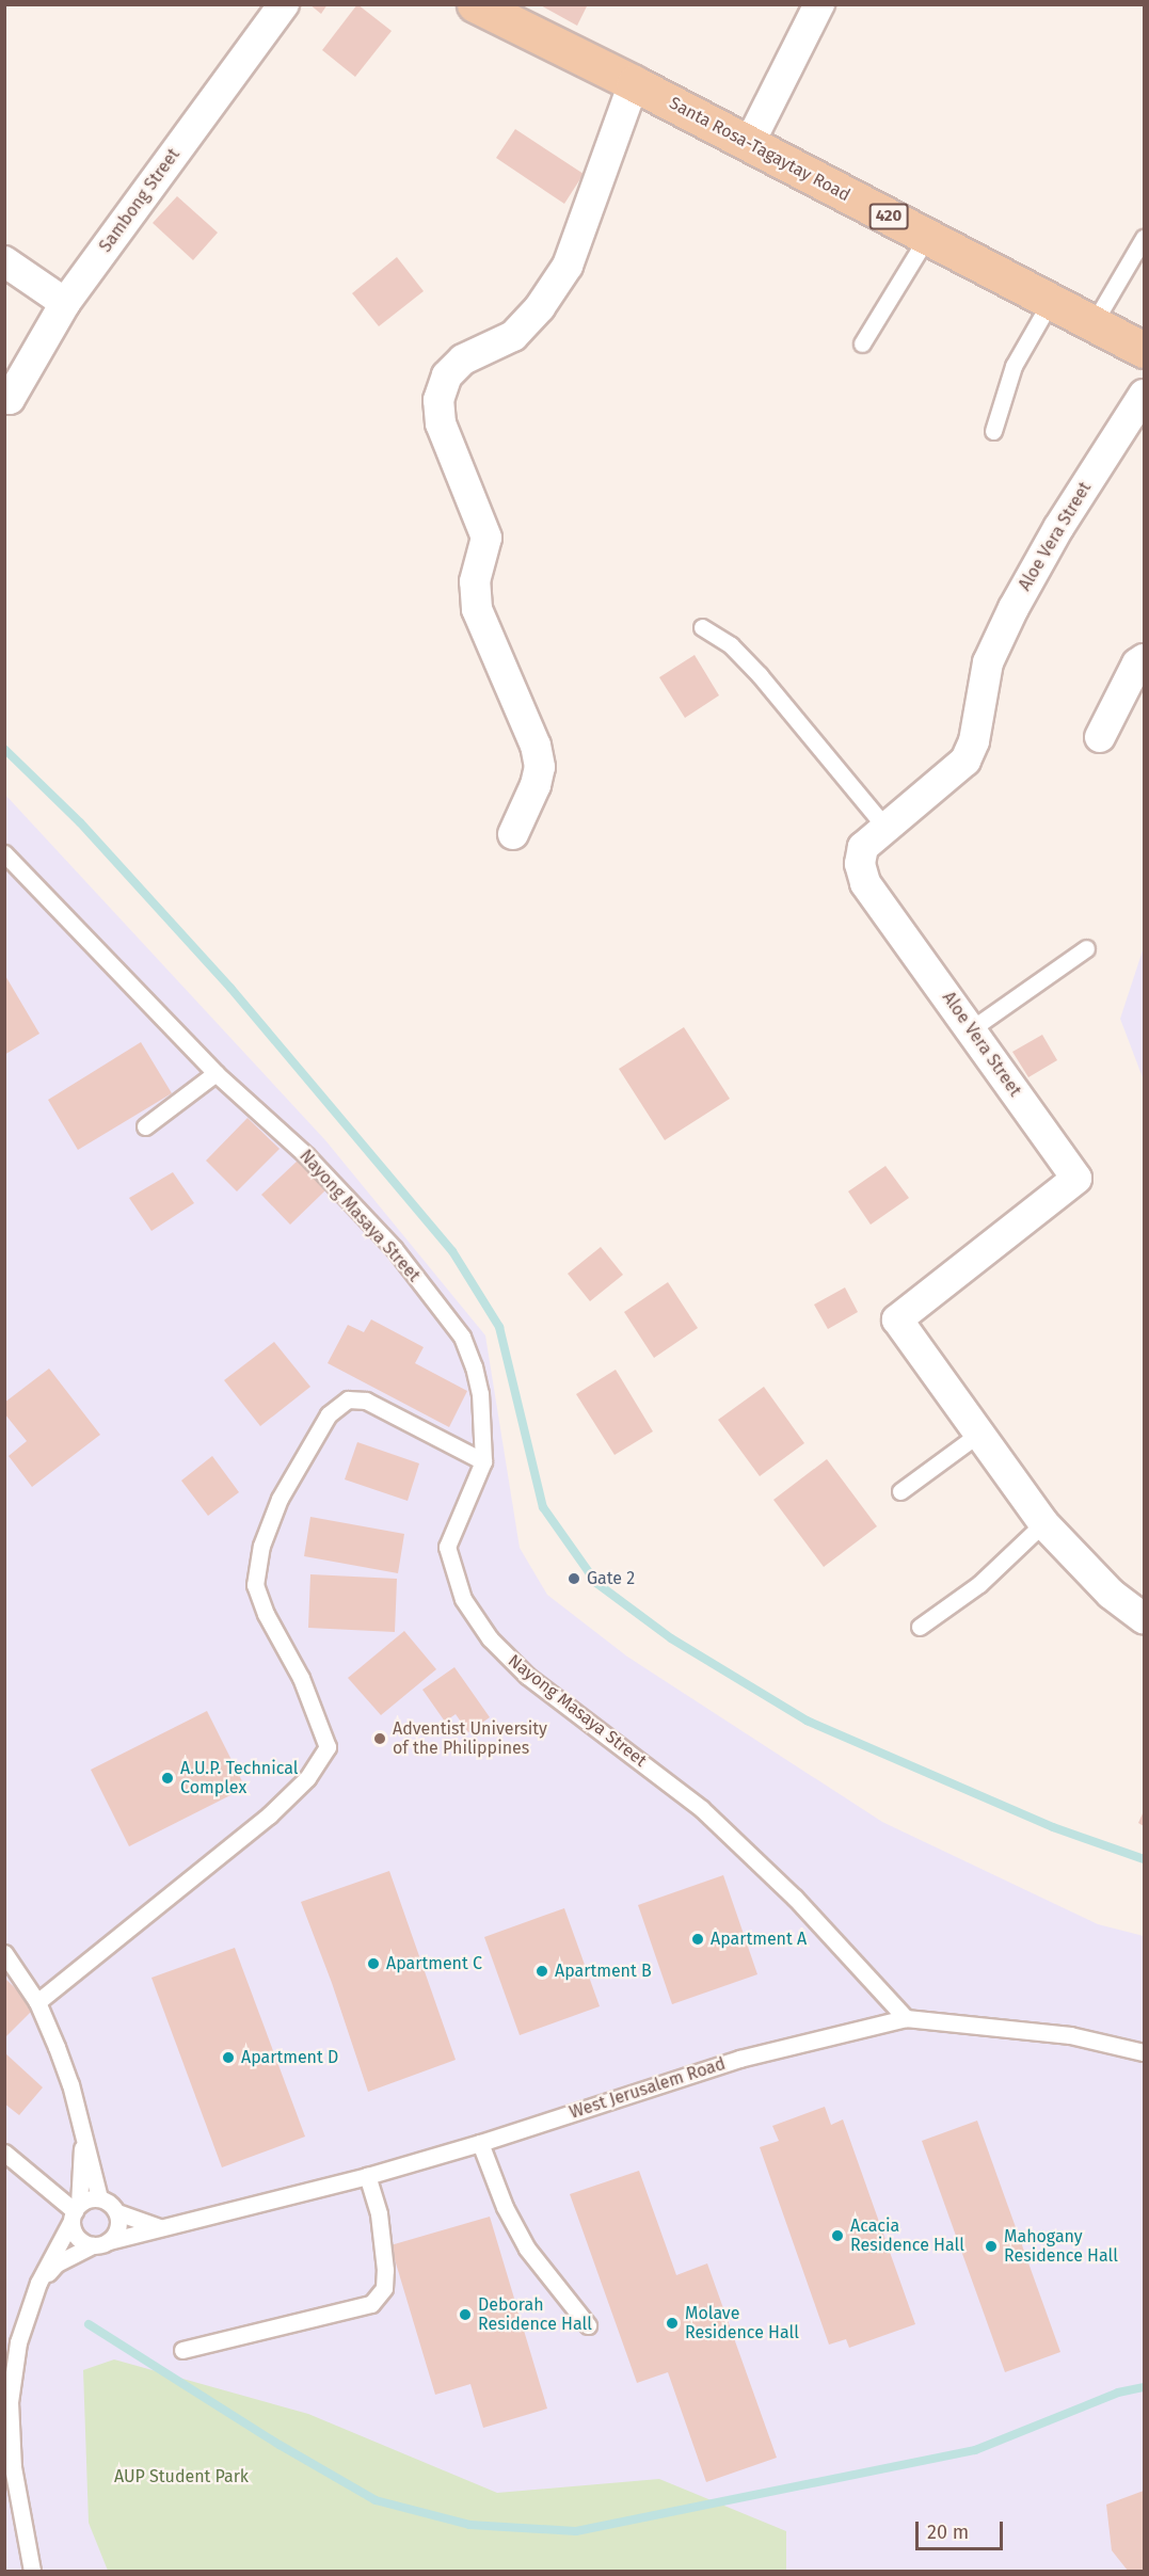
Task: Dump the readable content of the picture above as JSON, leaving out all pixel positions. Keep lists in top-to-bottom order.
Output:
{
  "streets": {
    "main road": ["Santa Rosa-Tagaytay Road", "420"],
    "street": ["Sambong Street", "Aloe Vera Street"],
    "lane": ["Nayong Masaya Street", "West Jerusalem Road"]
  },
  "crossings": [
    ["Nayong Masaya Street", "West Jerusalem Road"]
  ],
  "parks": ["AUP Student Park"],
  "places": [
    "Gate 2",
    "Adventist University of the Philippines",
    "A.U.P. Technical Complex",
    "Apartment A",
    "Apartment C",
    "Apartment B",
    "Apartment D",
    "Acacia Residence Hall",
    "Mahogany Residence Hall",
    "Deborah Residence Hall",
    "Molave Residence Hall"
  ],
  "scale_bar": "20 m"
}
